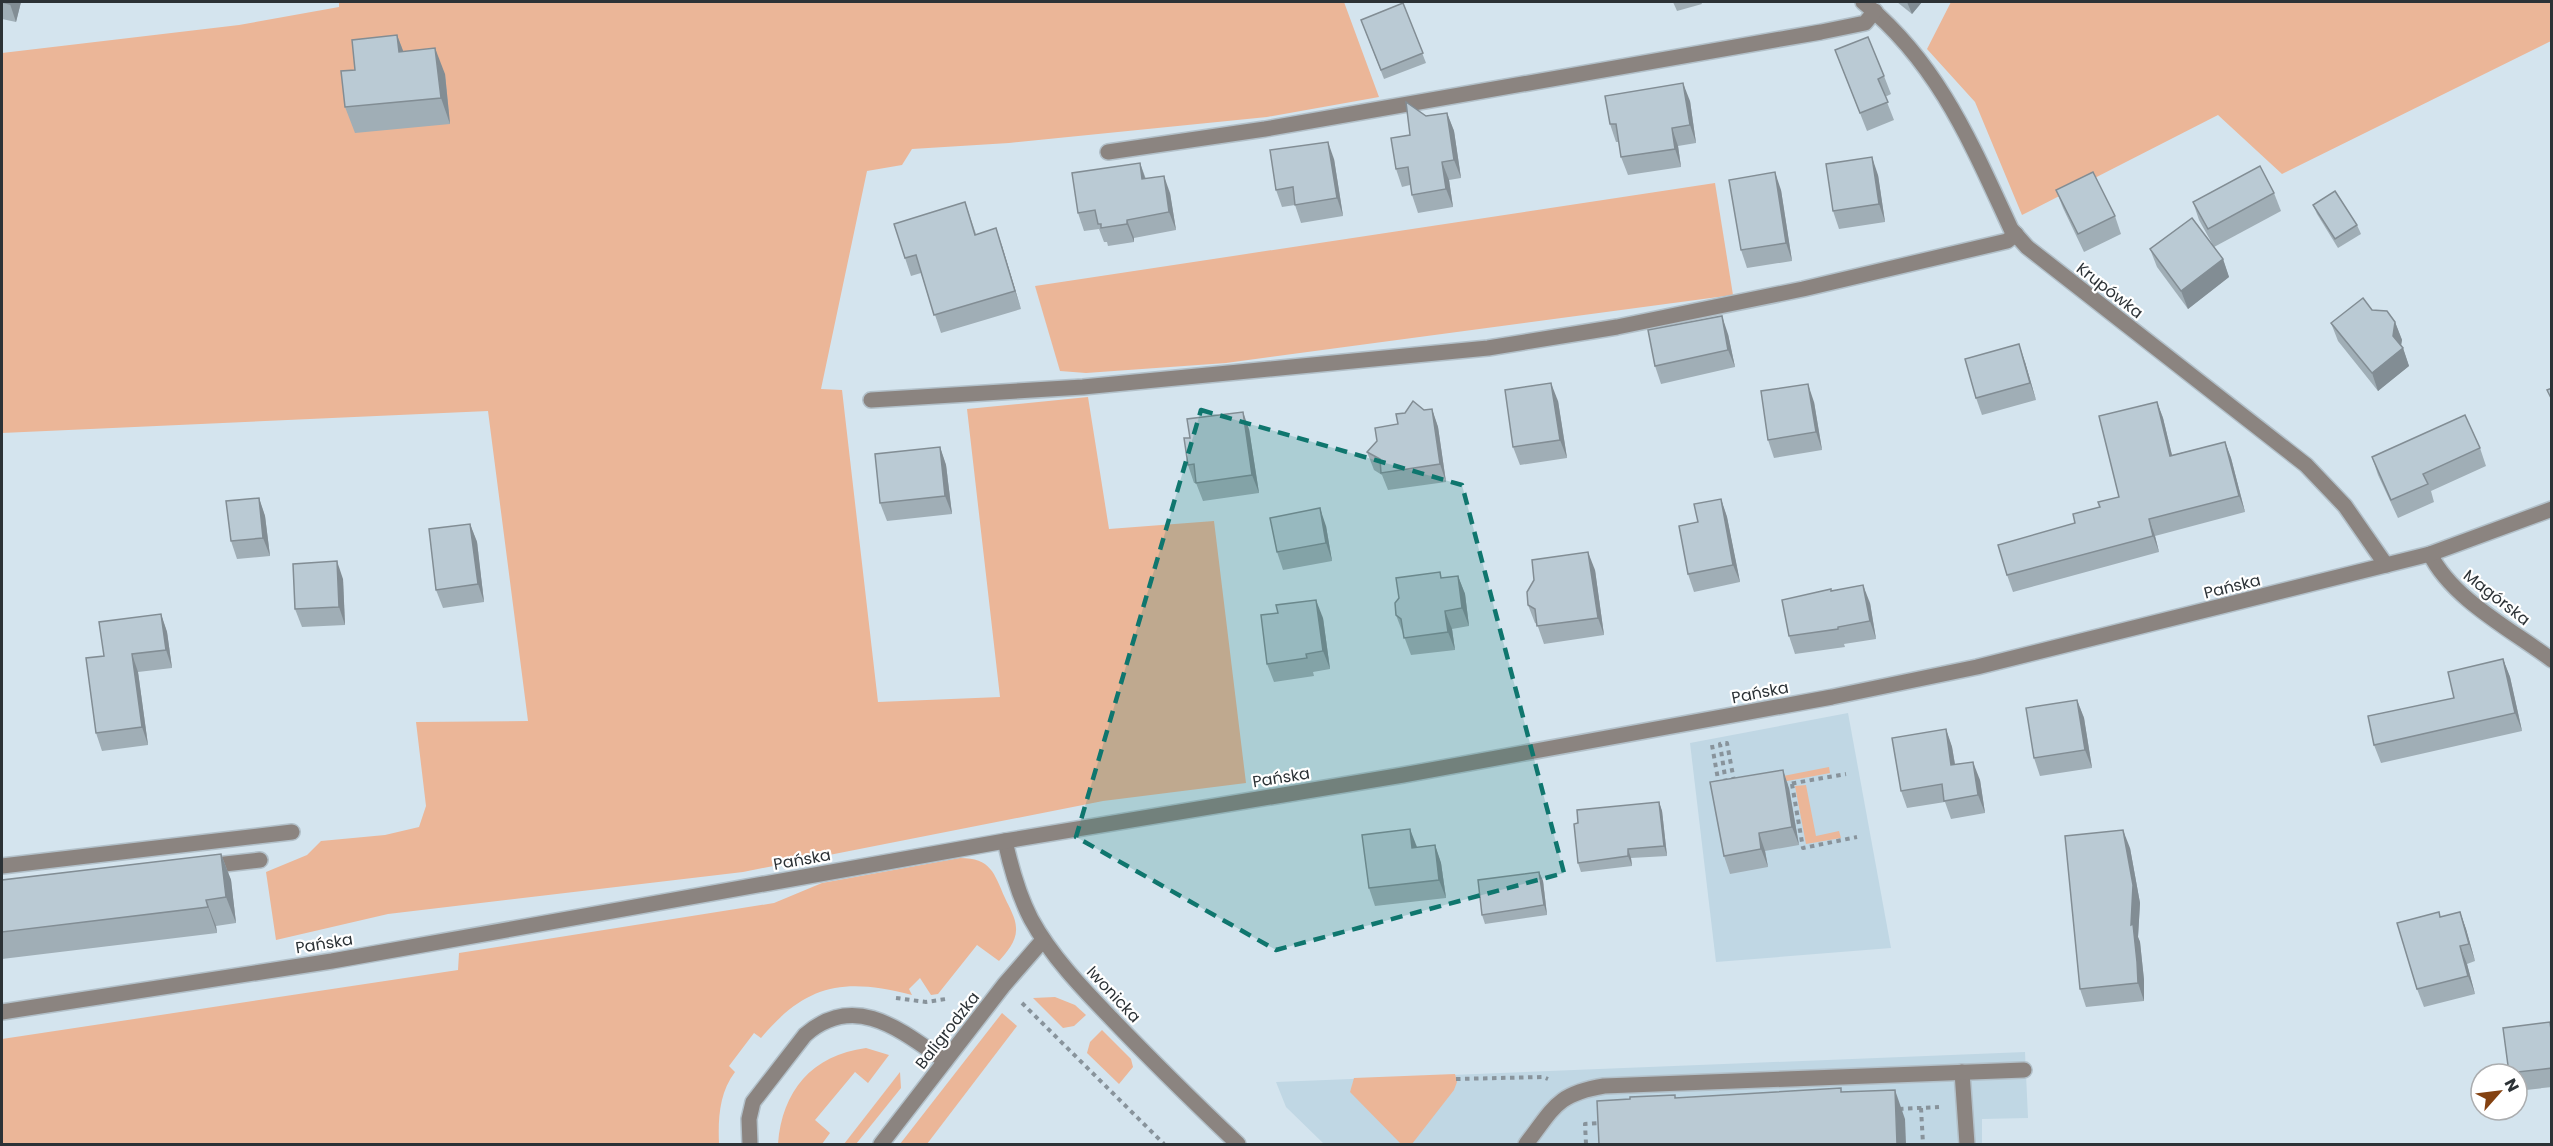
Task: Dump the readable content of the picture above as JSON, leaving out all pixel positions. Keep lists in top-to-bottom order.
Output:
{
  "streets": {
    "street": [
      "Krupówka",
      "Pańska",
      "Magórska",
      "Iwonicka",
      "Baligrodzka"
    ]
  },
  "crossings": [
    ["Krupówka", "Pańska"],
    ["Pańska", "Magórska"],
    ["Pańska", "Iwonicka"],
    ["Iwonicka", "Baligrodzka"]
  ],
  "north": "top right"
}
